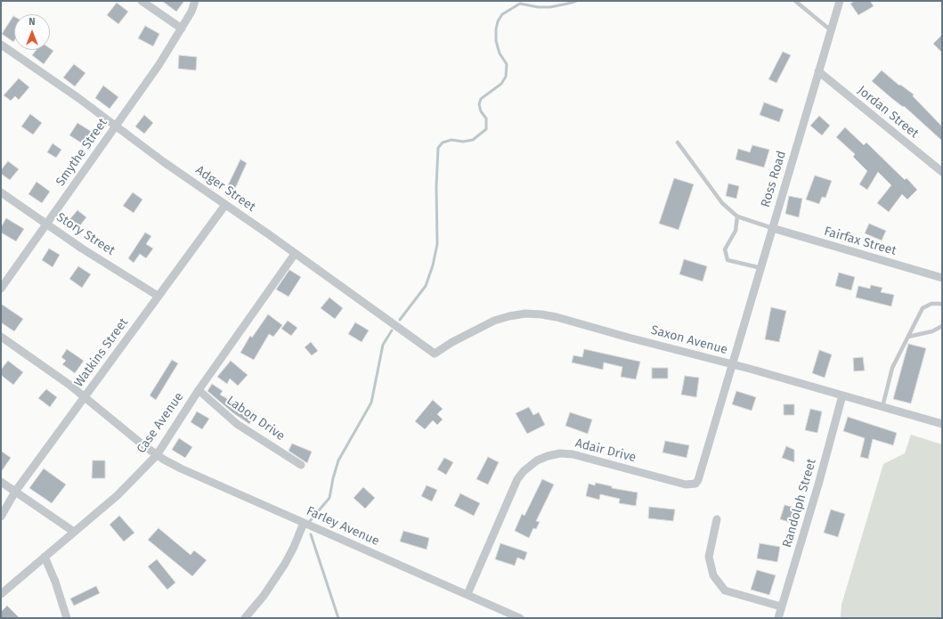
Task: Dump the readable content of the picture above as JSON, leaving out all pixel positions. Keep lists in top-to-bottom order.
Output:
{
  "streets": {
    "street": [
      "Jordan Street",
      "Smythe Street",
      "Ross Road",
      "Adger Street",
      "Story Street",
      "Fairfax Street",
      "Saxon Avenue",
      "Watkins Street",
      "Labon Drive",
      "Case Avenue",
      "Adair Drive",
      "Randolph Street",
      "Farley Avenue"
    ]
  },
  "crossings": [
    ["Jordan Street", "Ross Road"],
    ["Smythe Street", "Adger Street"],
    ["Smythe Street", "Story Street"],
    ["Ross Road", "Fairfax Street"],
    ["Ross Road", "Saxon Avenue"],
    ["Ross Road", "Adair Drive"],
    ["Adger Street", "Saxon Avenue"],
    ["Adger Street", "Watkins Street"],
    ["Adger Street", "Case Avenue"],
    ["Story Street", "Watkins Street"],
    ["Saxon Avenue", "Adair Drive"],
    ["Saxon Avenue", "Randolph Street"],
    ["Watkins Street", "Farley Avenue"],
    ["Labon Drive", "Case Avenue"],
    ["Case Avenue", "Farley Avenue"],
    ["Adair Drive", "Farley Avenue"]
  ],
  "north": "top"
}
